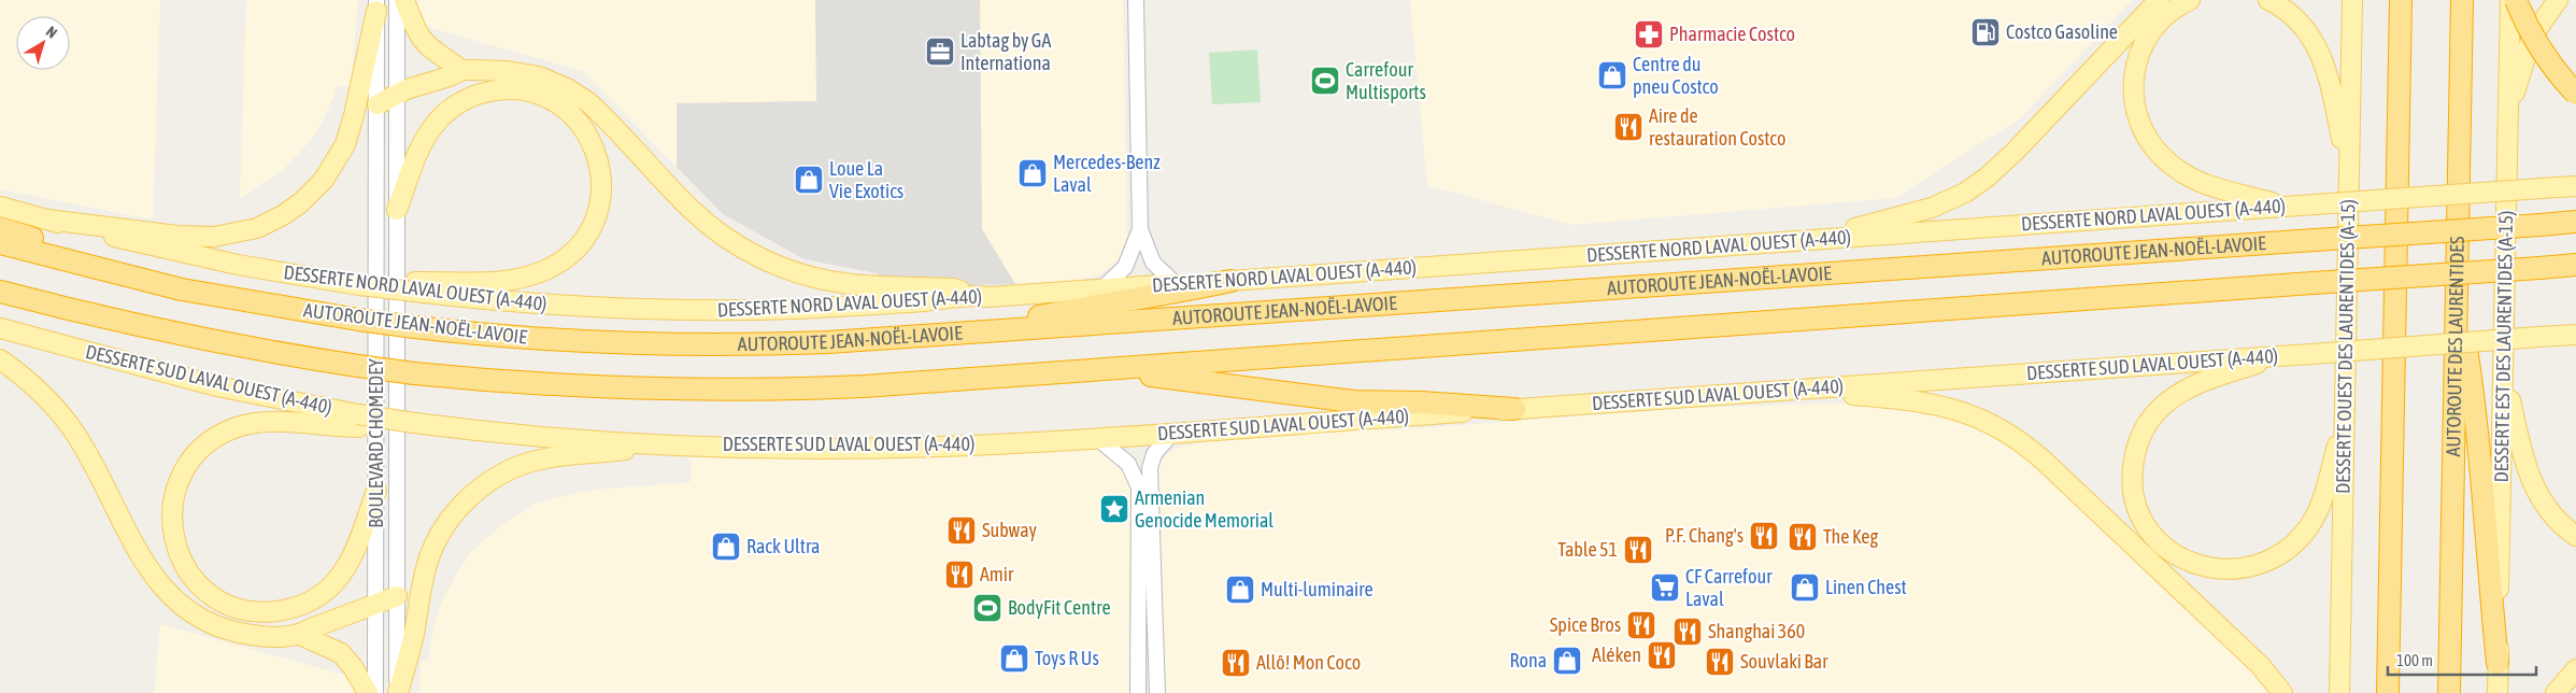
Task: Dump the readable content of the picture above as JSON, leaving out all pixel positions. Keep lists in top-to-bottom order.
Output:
{
  "streets": {
    "highway": ["AUTOROUTE JEAN-NOËL-LAVOIE", "AUTOROUTE DES LAURENTIDES"],
    "main road": [
      "DESSERTE NORD LAVAL OUEST (A-440)",
      "DESSERTE OUEST DES LAURENTIDES (A-15)",
      "DESSERTE EST DES LAURENTIDES (A-15)",
      "DESSERTE SUD LAVAL OUEST (A-440)"
    ],
    "street": ["BOULEVARD CHOMEDEY"]
  },
  "places": {
    "fuel station": ["Costco Gasoline"],
    "pharmacy": ["Pharmacie Costco"],
    "office": ["Labtag by GA Internationa"],
    "shop": [
      "Centre du pneu Costco",
      "Mercedes-Benz Laval",
      "Loue La Vie Exotics",
      "Rack Ultra",
      "Linen Chest",
      "Multi-luminaire",
      "Toys R Us",
      "Rona"
    ],
    "sports": ["Carrefour Multisports", "BodyFit Centre"],
    "restaurant": [
      "Aire de restauration Costco",
      "Subway",
      "P.F. Chang's",
      "The Keg",
      "Table 51",
      "Amir",
      "Spice Bros",
      "Shanghai 360",
      "Aléken",
      "Souvlaki Bar",
      "Allô! Mon Coco"
    ],
    "place": ["Armenian Genocide Memorial"],
    "supermarket": ["CF Carrefour Laval"]
  },
  "scale_bar": "100 m",
  "north": "top right"
}
